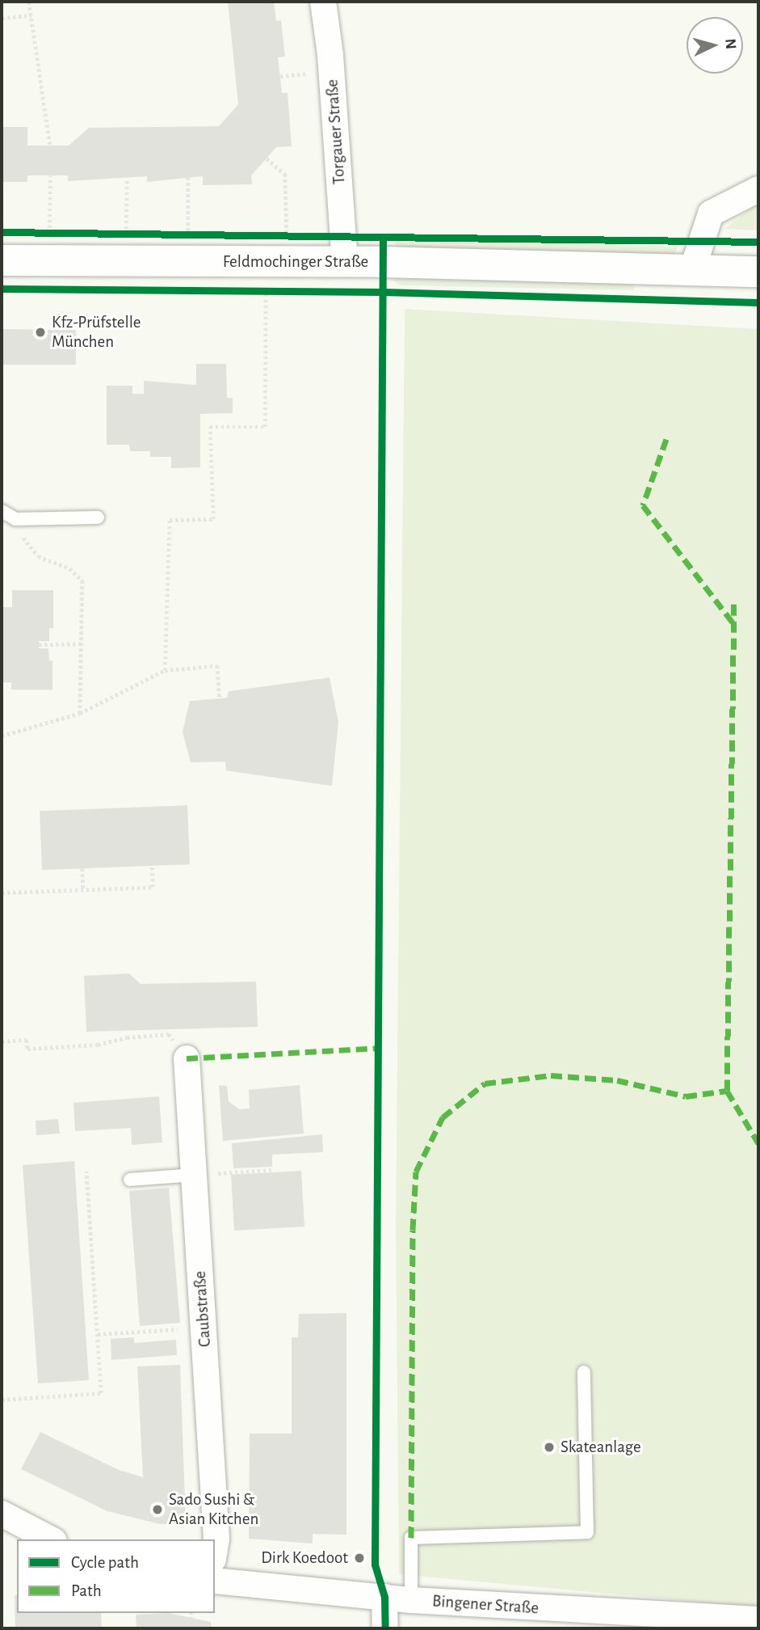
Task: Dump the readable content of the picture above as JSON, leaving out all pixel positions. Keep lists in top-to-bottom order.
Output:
{
  "streets": {
    "street": [
      "Torgauer Straße",
      "Feldmochinger Straße",
      "Caubstraße",
      "Bingener Straße"
    ]
  },
  "crossings": [
    ["Torgauer Straße", "Feldmochinger Straße"]
  ],
  "places": [
    "Kfz-Prüfstelle München",
    "Skateanlage",
    "Sado Sushi & Asian Kitchen",
    "Dirk Koedoot"
  ],
  "legend": ["Cycle path", "Path"],
  "north": "right"
}
